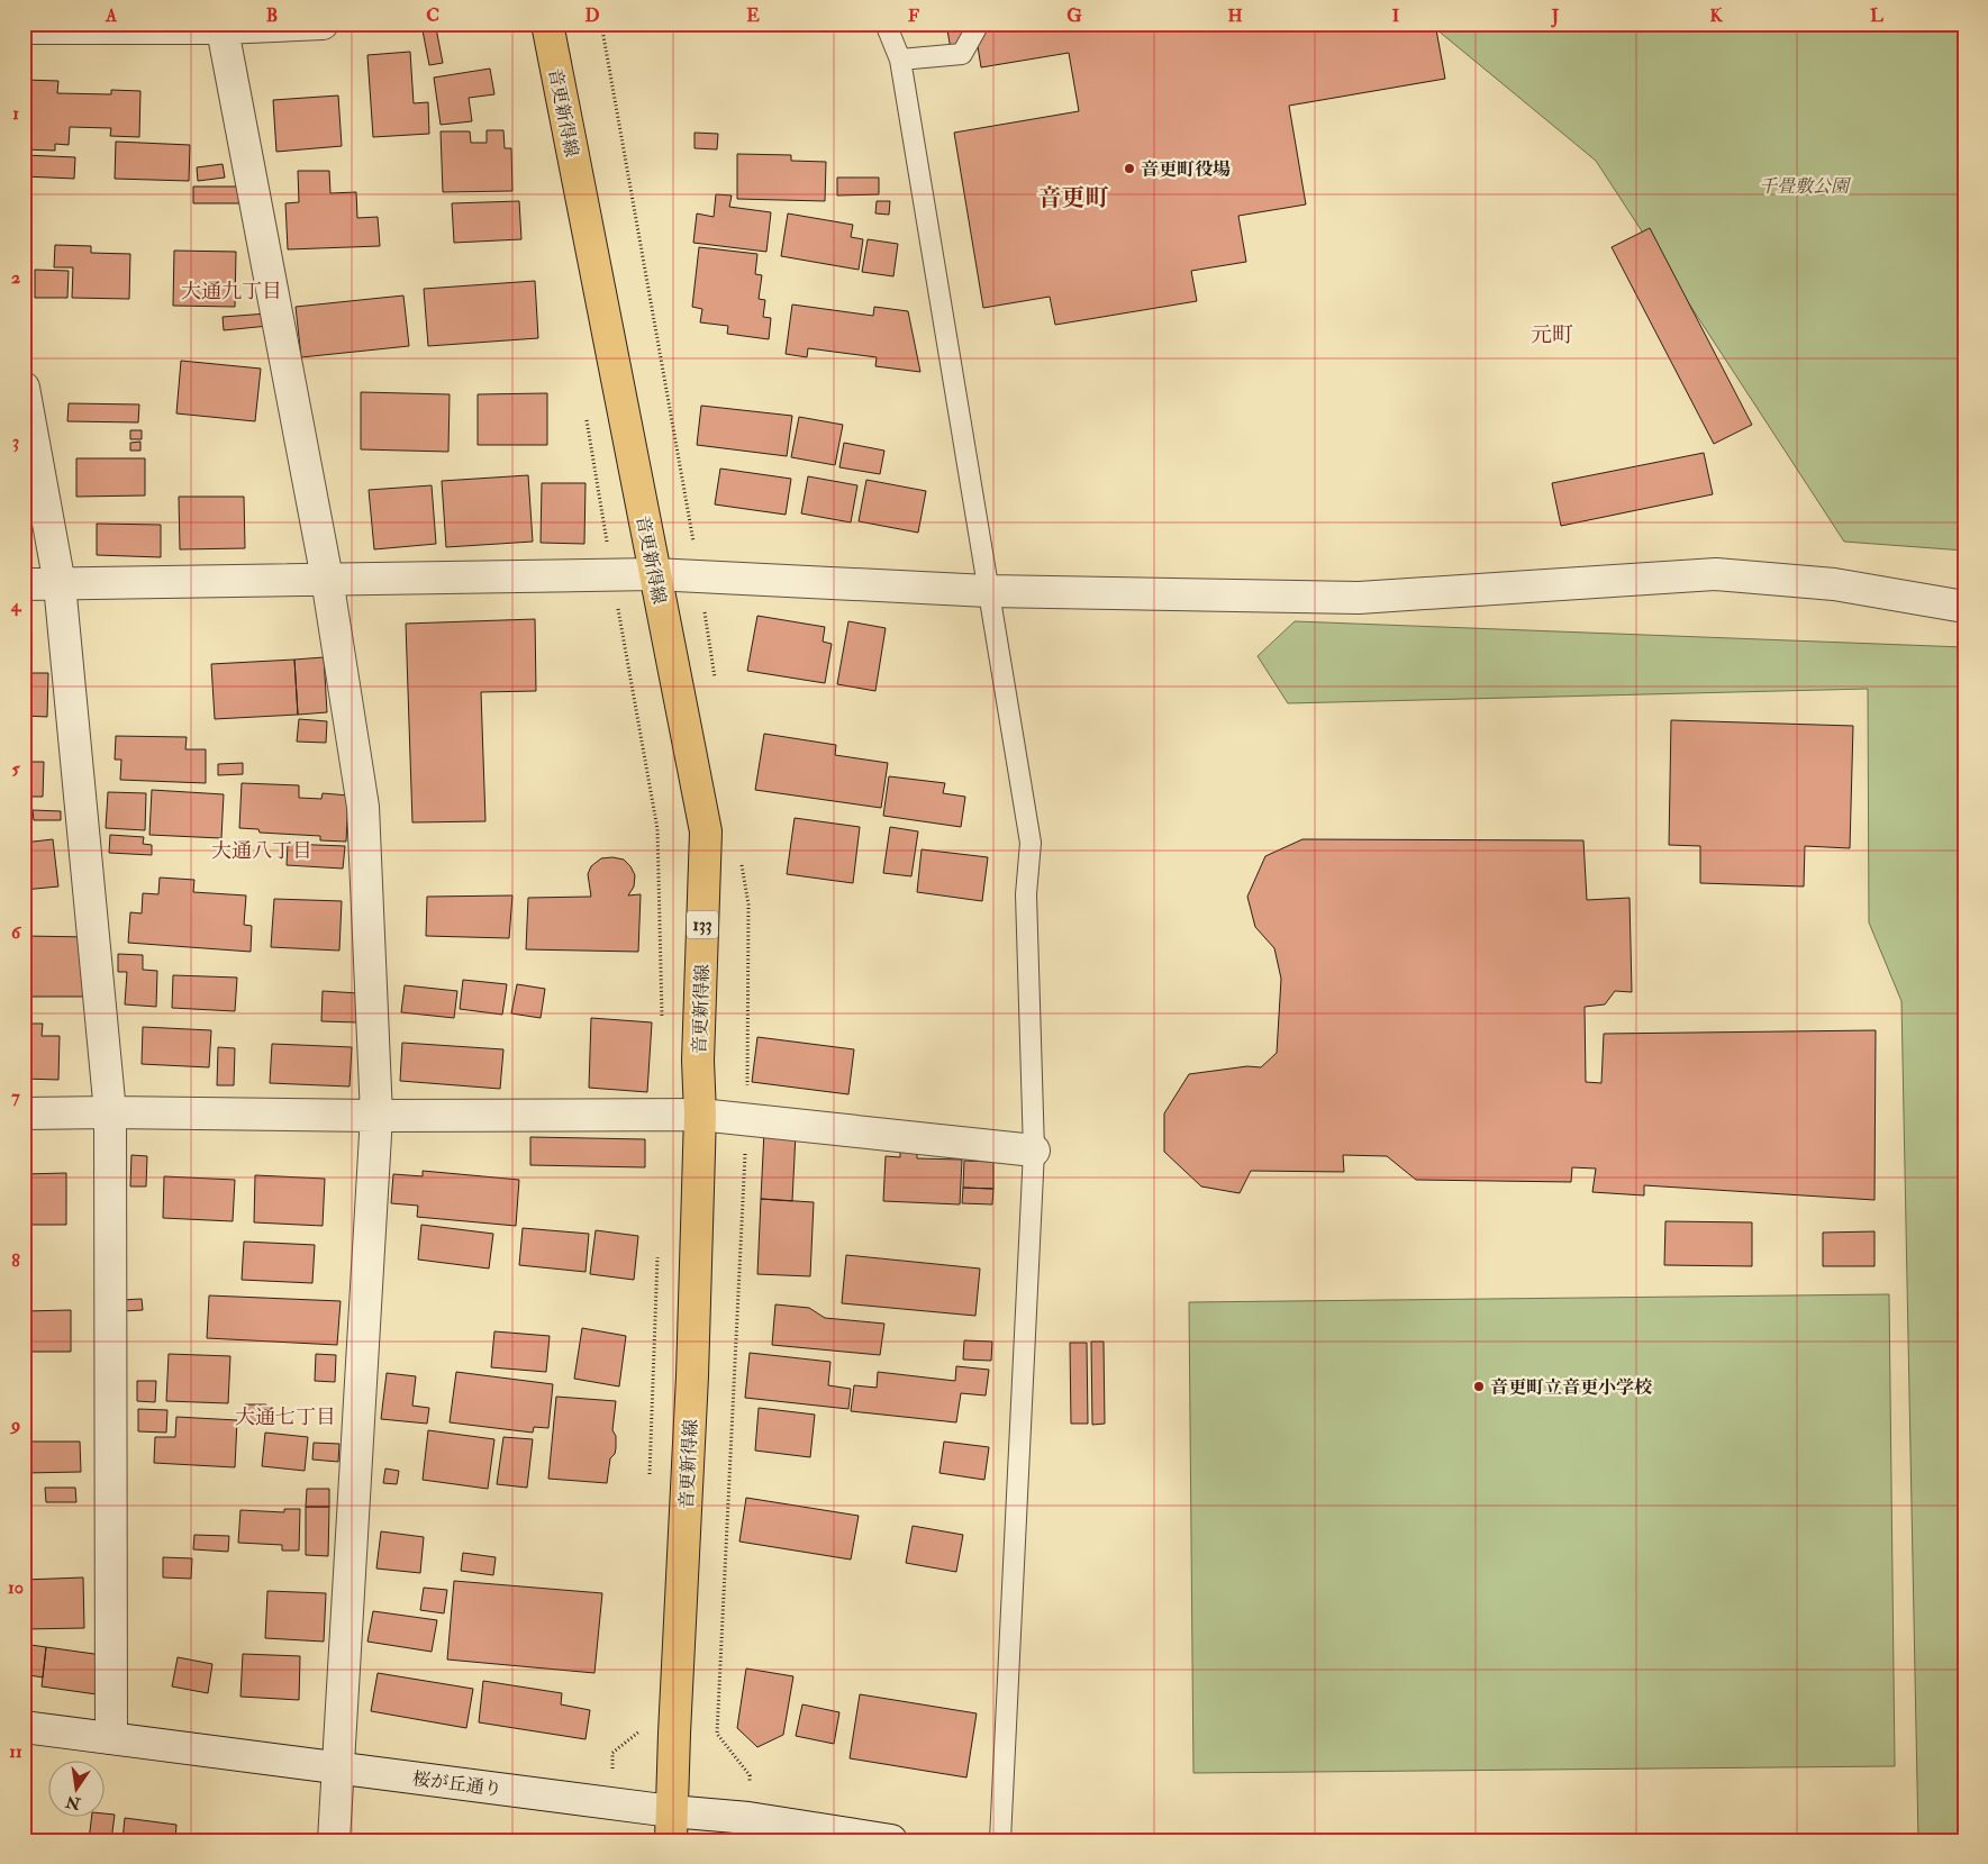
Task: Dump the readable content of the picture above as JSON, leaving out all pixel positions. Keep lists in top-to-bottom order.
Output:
{
  "streets": {
    "main road": ["音更新得線", "133"],
    "street": ["桜が丘通り"]
  },
  "crossings": [
    ["音更新得線", "桜が丘通り"]
  ],
  "districts": [
    "音更町",
    "大通九丁目",
    "元町",
    "大通八丁目",
    "大通七丁目"
  ],
  "parks": ["千畳敷公園"],
  "places": ["音更町役場", "音更町立音更小学校"],
  "north": "bottom",
  "grid": {
    "columns": [
      "A",
      "B",
      "C",
      "D",
      "E",
      "F",
      "G",
      "H",
      "I",
      "J",
      "K",
      "L"
    ],
    "rows": [
      "1",
      "2",
      "3",
      "4",
      "5",
      "6",
      "7",
      "8",
      "9",
      "10",
      "11"
    ]
  }
}
